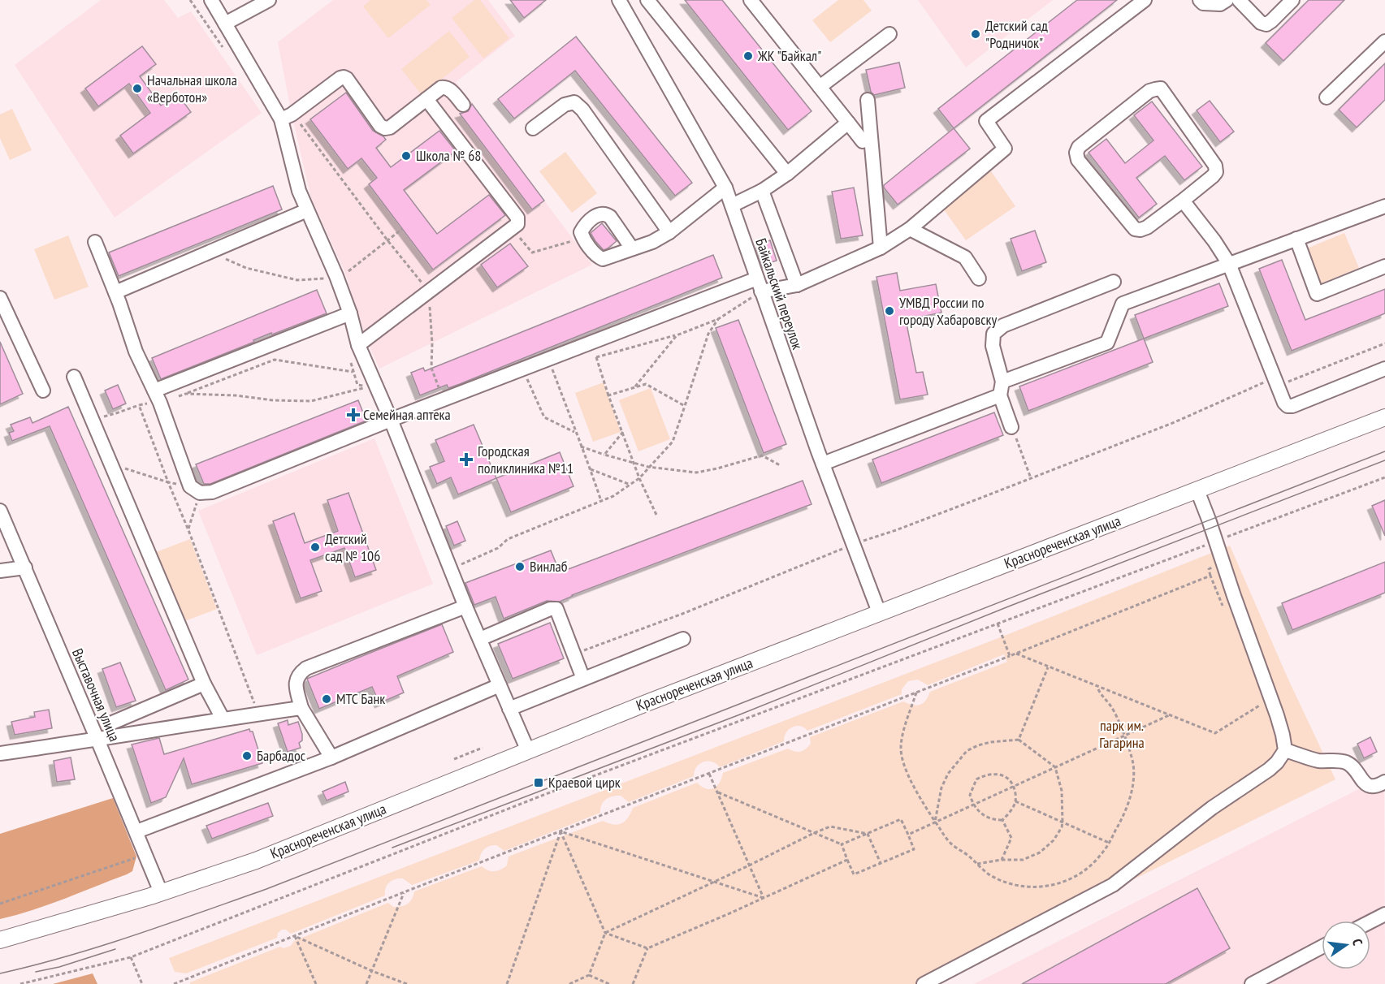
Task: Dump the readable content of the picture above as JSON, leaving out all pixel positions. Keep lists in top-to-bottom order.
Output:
{
  "streets": {
    "main road": ["Краснореченская улица"],
    "street": ["Байкальский переулок", "Выставочная улица"]
  },
  "crossings": [
    ["Байкальский переулок", "Краснореченская улица"],
    ["Краснореченская улица", "Выставочная улица"]
  ],
  "parks": ["парк им. Гагарина"],
  "places": {
    "other": [
      "Детский сад \"Родничок\"",
      "ЖК \"Байкал\"",
      "Начальная школа «Верботон»",
      "Школа № 68",
      "УМВД России по городу Хабаровску",
      "Детский сад № 106",
      "Винлаб",
      "МТС Банк",
      "Барбадос"
    ],
    "health": ["Семейная аптека", "Городская поликлиника №11"],
    "transit": ["Краевой цирк"]
  },
  "north": "right"
}
